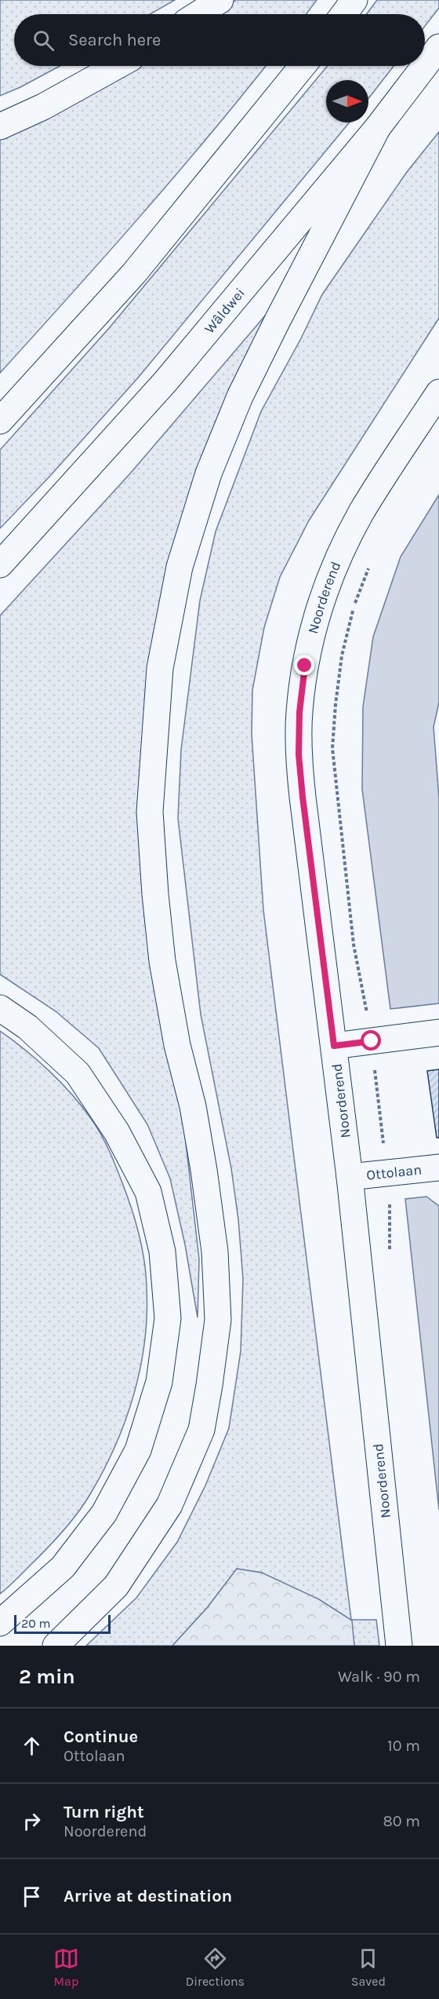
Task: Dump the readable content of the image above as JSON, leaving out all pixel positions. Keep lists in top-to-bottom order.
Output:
{
  "streets": {
    "main road": ["Wâldwei", "Noorderend", "Ottolaan"]
  },
  "crossings": [
    ["Noorderend", "Ottolaan"]
  ],
  "scale_bar": "20 m",
  "north": "right",
  "page": {
    "search": "Search here",
    "scale": "20 m",
    "heading": ["2 min", "Walk · 90 m"],
    "list": [
      ["Continue", "Ottolaan", "10 m"],
      ["Turn right", "Noorderend", "80 m"],
      "Arrive at destination"
    ],
    "nav": ["Map", "Directions", "Saved"]
  }
}
